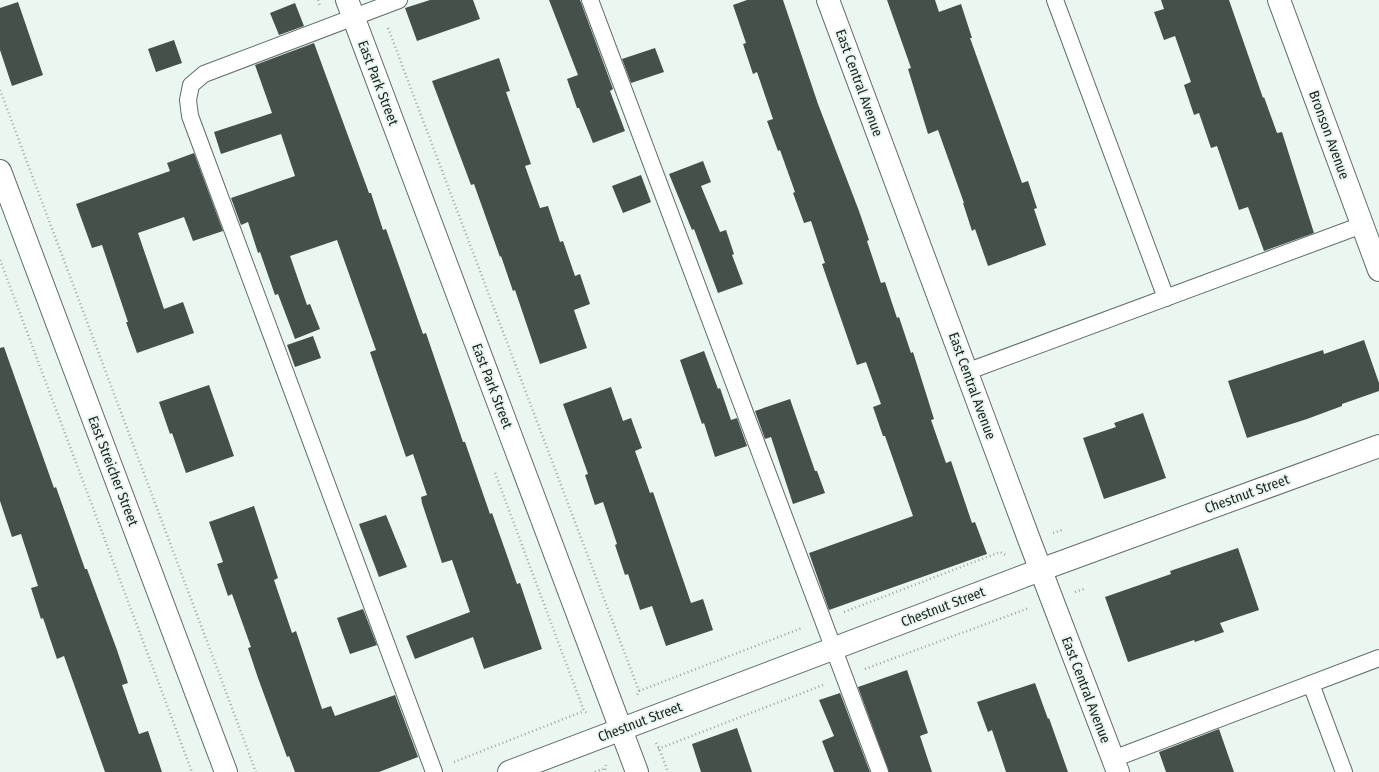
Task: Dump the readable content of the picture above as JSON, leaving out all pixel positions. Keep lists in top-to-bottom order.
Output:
{
  "streets": {
    "street": [
      "East Park Street",
      "East Central Avenue",
      "Bronson Avenue",
      "East Streicher Street",
      "Chestnut Street"
    ]
  },
  "crossings": [
    ["East Park Street", "Chestnut Street"],
    ["East Central Avenue", "Chestnut Street"]
  ]
}
